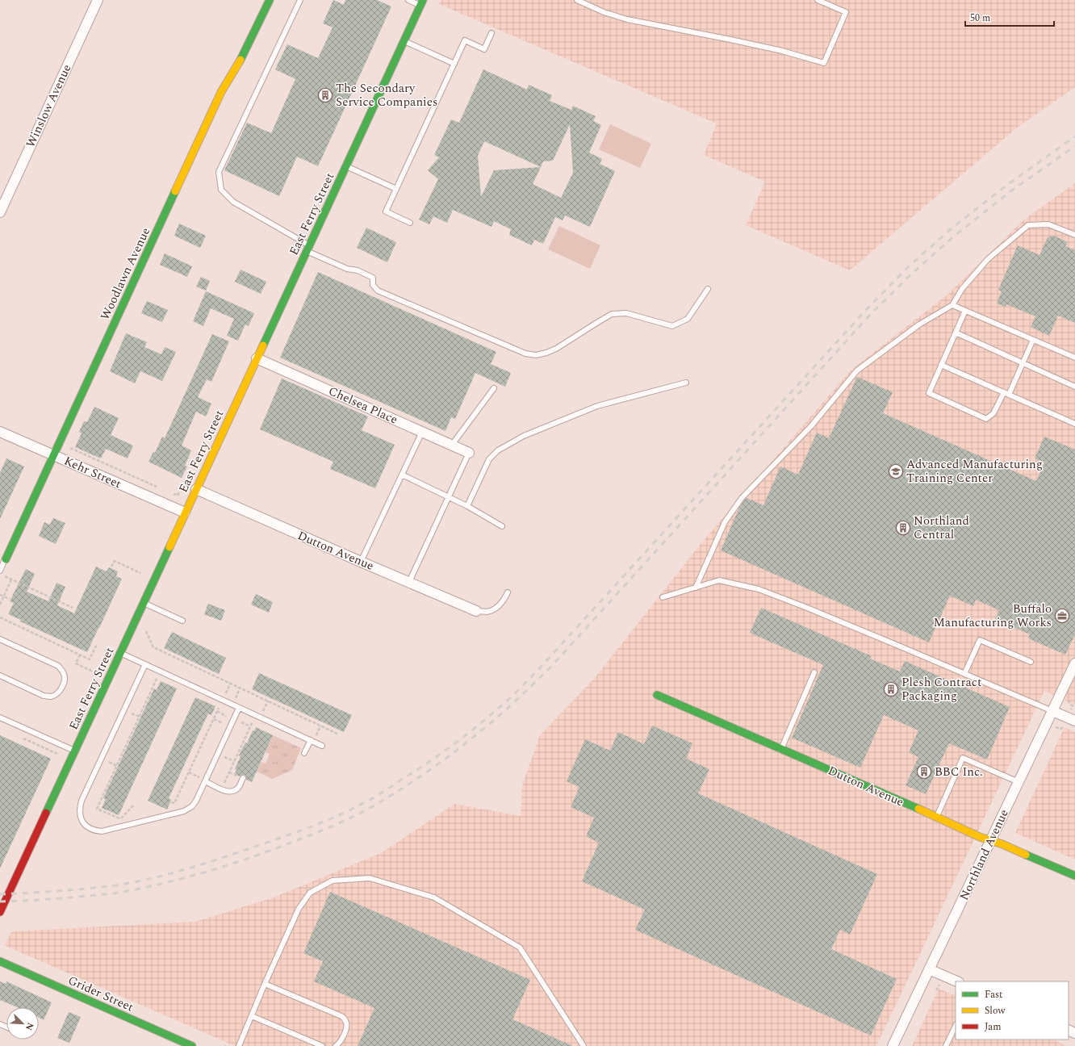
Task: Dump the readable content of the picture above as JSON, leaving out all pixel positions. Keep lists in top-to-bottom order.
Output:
{
  "streets": {
    "street": [
      "Winslow Avenue",
      "East Ferry Street",
      "Woodlawn Avenue",
      "Chelsea Place",
      "Kehr Street",
      "Dutton Avenue",
      "Northland Avenue",
      "Grider Street"
    ]
  },
  "crossings": [
    ["East Ferry Street", "Chelsea Place"],
    ["East Ferry Street", "Kehr Street"],
    ["East Ferry Street", "Dutton Avenue"],
    ["Woodlawn Avenue", "Kehr Street"],
    ["Dutton Avenue", "Northland Avenue"]
  ],
  "places": {
    "building": [
      "The Secondary Service Companies",
      "Northland Central",
      "Plesh Contract Packaging",
      "BBC Inc."
    ],
    "school or university": ["Advanced Manufacturing Training Center"],
    "office": ["Buffalo Manufacturing Works"]
  },
  "legend": ["Fast", "Slow", "Jam"],
  "scale_bar": "50 m",
  "north": "bottom right"
}
